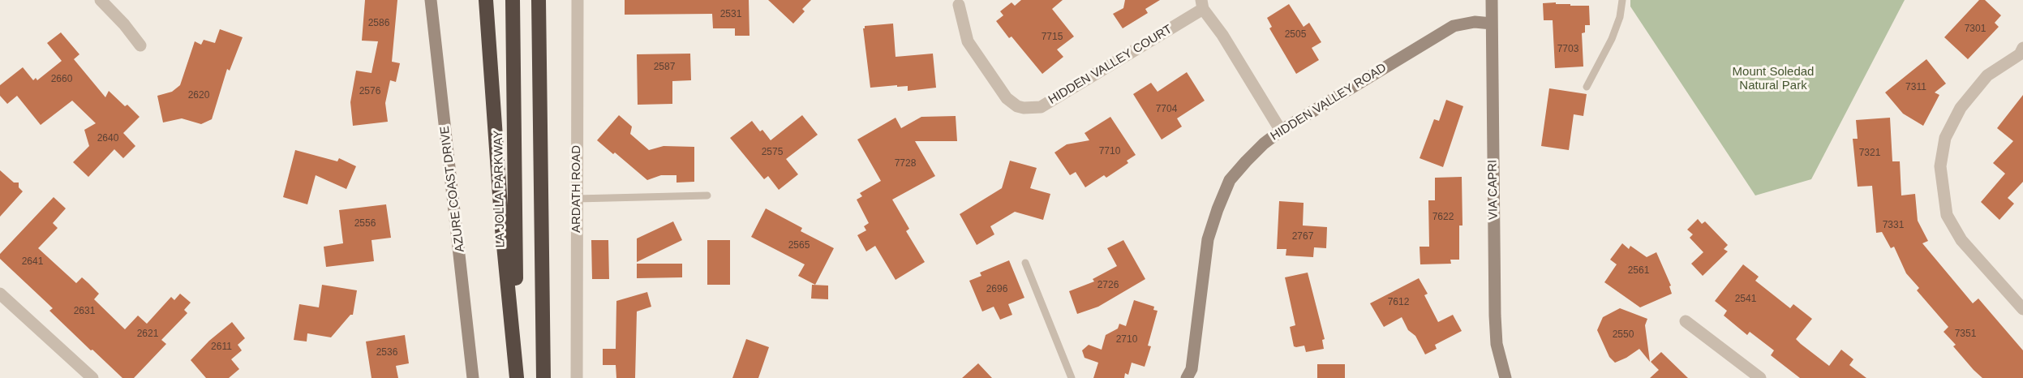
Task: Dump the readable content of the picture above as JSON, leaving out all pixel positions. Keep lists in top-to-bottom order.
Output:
{
  "streets": {
    "highway": ["LA JOLLA PARKWAY"],
    "street": [
      "HIDDEN VALLEY COURT",
      "HIDDEN VALLEY ROAD",
      "AZURE COAST DRIVE",
      "ARDATH ROAD",
      "VIA CAPRI"
    ]
  },
  "crossings": [
    ["HIDDEN VALLEY ROAD", "VIA CAPRI"]
  ],
  "parks": ["Mount Soledad Natural Park"],
  "house_numbers": [
    "2531",
    "2586",
    "7301",
    "2505",
    "7715",
    "7703",
    "2587",
    "2660",
    "7311",
    "2576",
    "2620",
    "7704",
    "2640",
    "7710",
    "2575",
    "7321",
    "7728",
    "7622",
    "2556",
    "7331",
    "2767",
    "2565",
    "2641",
    "2561",
    "2726",
    "2696",
    "2541",
    "7612",
    "2631",
    "2621",
    "7351",
    "2550",
    "2710",
    "2611",
    "2536"
  ]
}
